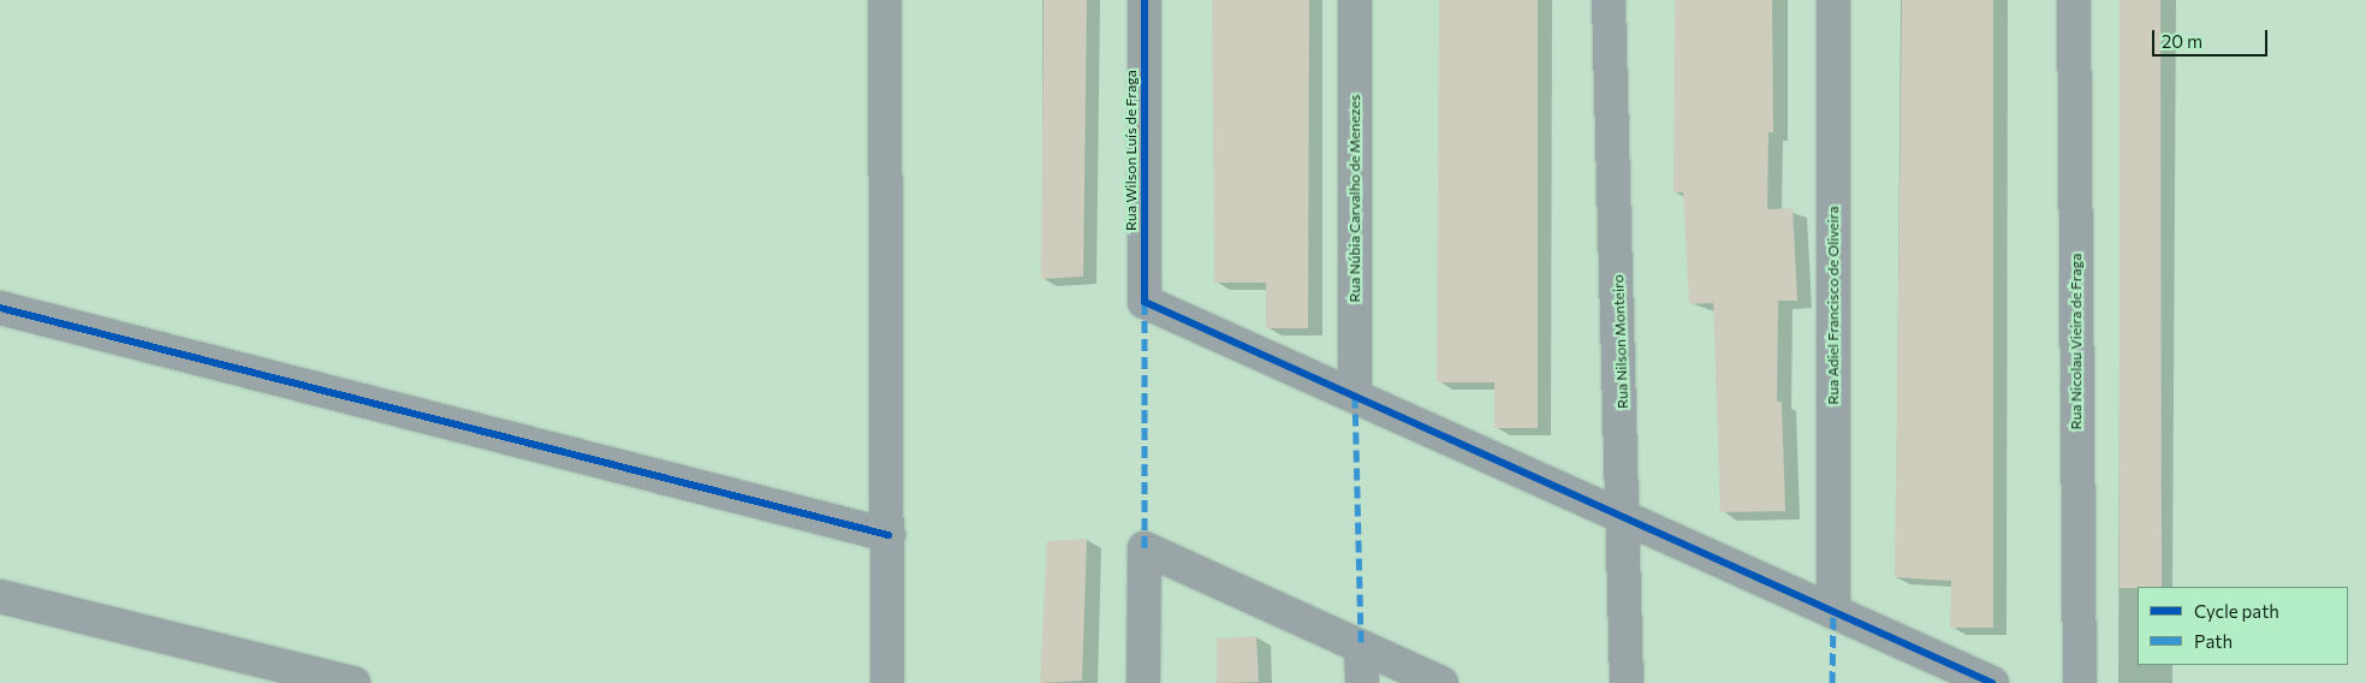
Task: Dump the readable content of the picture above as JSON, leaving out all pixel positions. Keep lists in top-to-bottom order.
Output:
{
  "streets": {
    "street": [
      "Rua Wilson Luís de Fraga",
      "Rua Núbia Carvalho de Menezes",
      "Rua Adiel Francisco de Oliveira",
      "Rua Nilson Monteiro",
      "Rua Nicolau Vieira de Fraga"
    ]
  },
  "crossings": [
    ["Rua Wilson Luís de Fraga", "Rua Núbia Carvalho de Menezes"]
  ],
  "legend": ["Cycle path", "Path"],
  "scale_bar": "20 m"
}
